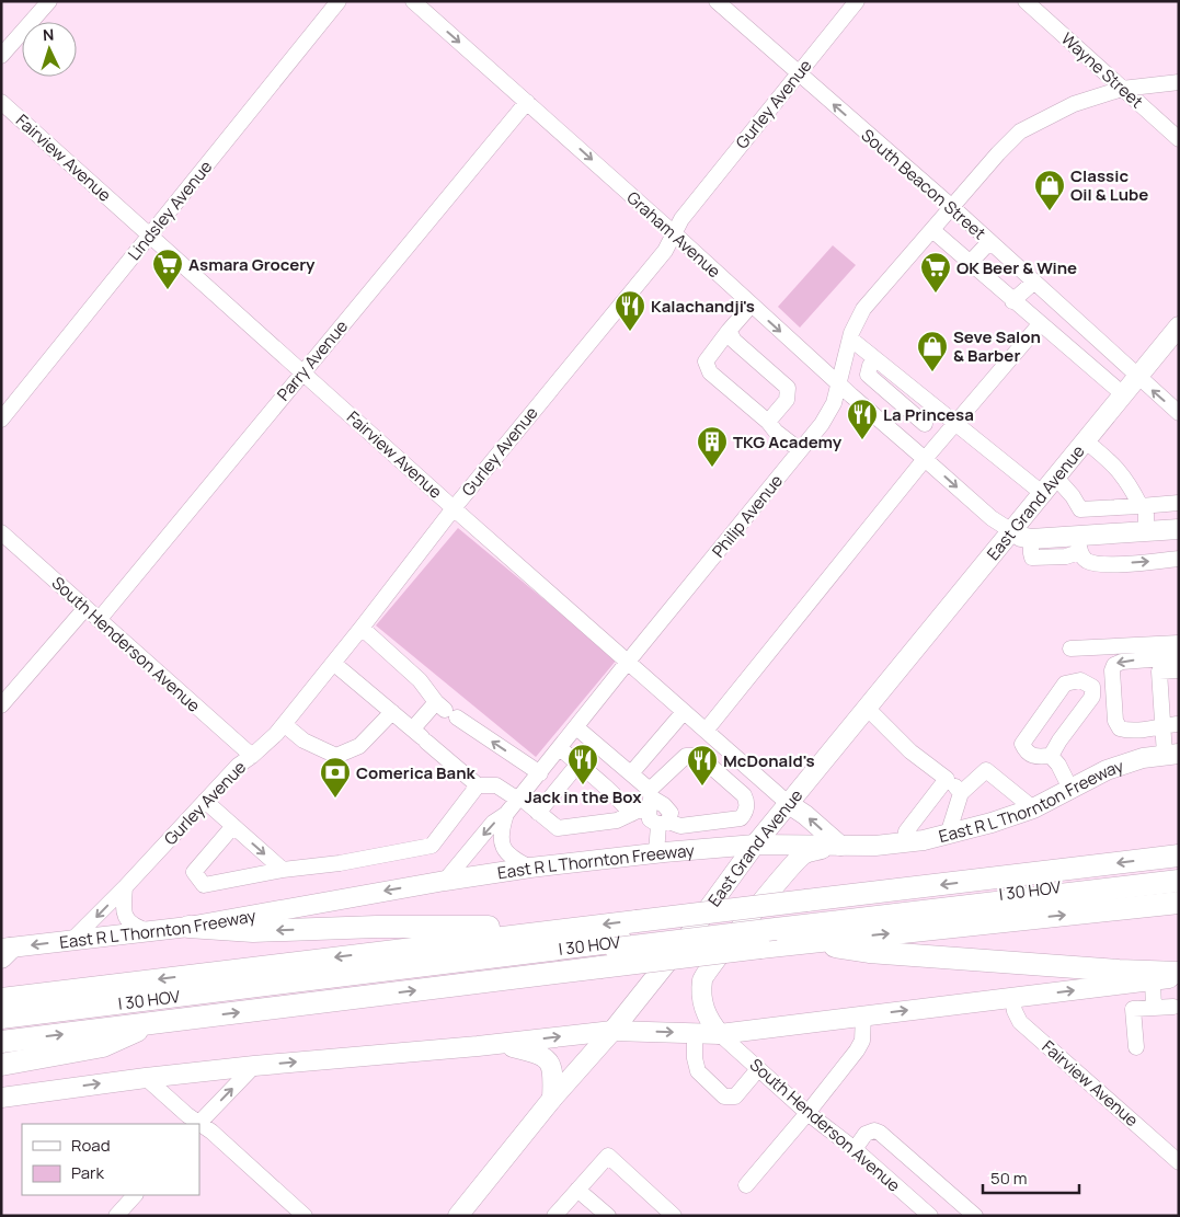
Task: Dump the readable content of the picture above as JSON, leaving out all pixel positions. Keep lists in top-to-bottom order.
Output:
{
  "streets": {
    "highway": ["I 30 HOV"],
    "main road": ["East Grand Avenue", "East R L Thornton Freeway"],
    "street": [
      "Wayne Street",
      "Gurley Avenue",
      "Fairview Avenue",
      "South Beacon Street",
      "Lindsley Avenue",
      "Graham Avenue",
      "Parry Avenue",
      "Philip Avenue",
      "South Henderson Avenue"
    ]
  },
  "crossings": [
    ["Wayne Street", "Philip Avenue"],
    ["Gurley Avenue", "Fairview Avenue"],
    ["Gurley Avenue", "South Beacon Street"],
    ["Gurley Avenue", "Graham Avenue"],
    ["Gurley Avenue", "South Henderson Avenue"],
    ["Gurley Avenue", "East R L Thornton Freeway"],
    ["Fairview Avenue", "Lindsley Avenue"],
    ["Fairview Avenue", "Parry Avenue"],
    ["Fairview Avenue", "East Grand Avenue"],
    ["Fairview Avenue", "Philip Avenue"],
    ["South Beacon Street", "East Grand Avenue"],
    ["South Beacon Street", "Philip Avenue"],
    ["Graham Avenue", "Parry Avenue"],
    ["Graham Avenue", "East Grand Avenue"],
    ["Graham Avenue", "Philip Avenue"],
    ["Parry Avenue", "South Henderson Avenue"],
    ["East Grand Avenue", "East R L Thornton Freeway"],
    ["Philip Avenue", "East R L Thornton Freeway"]
  ],
  "one_way": ["South Beacon Street", "Graham Avenue"],
  "places": {
    "shop": ["Classic Oil & Lube", "Seve Salon & Barber"],
    "supermarket": ["Asmara Grocery", "OK Beer & Wine"],
    "restaurant": [
      "Kalachandji's",
      "La Princesa",
      "Jack in the Box",
      "McDonald's"
    ],
    "building": ["TKG Academy"],
    "bank": ["Comerica Bank"]
  },
  "legend": ["Road", "Park"],
  "scale_bar": "50 m",
  "north": "top"
}
